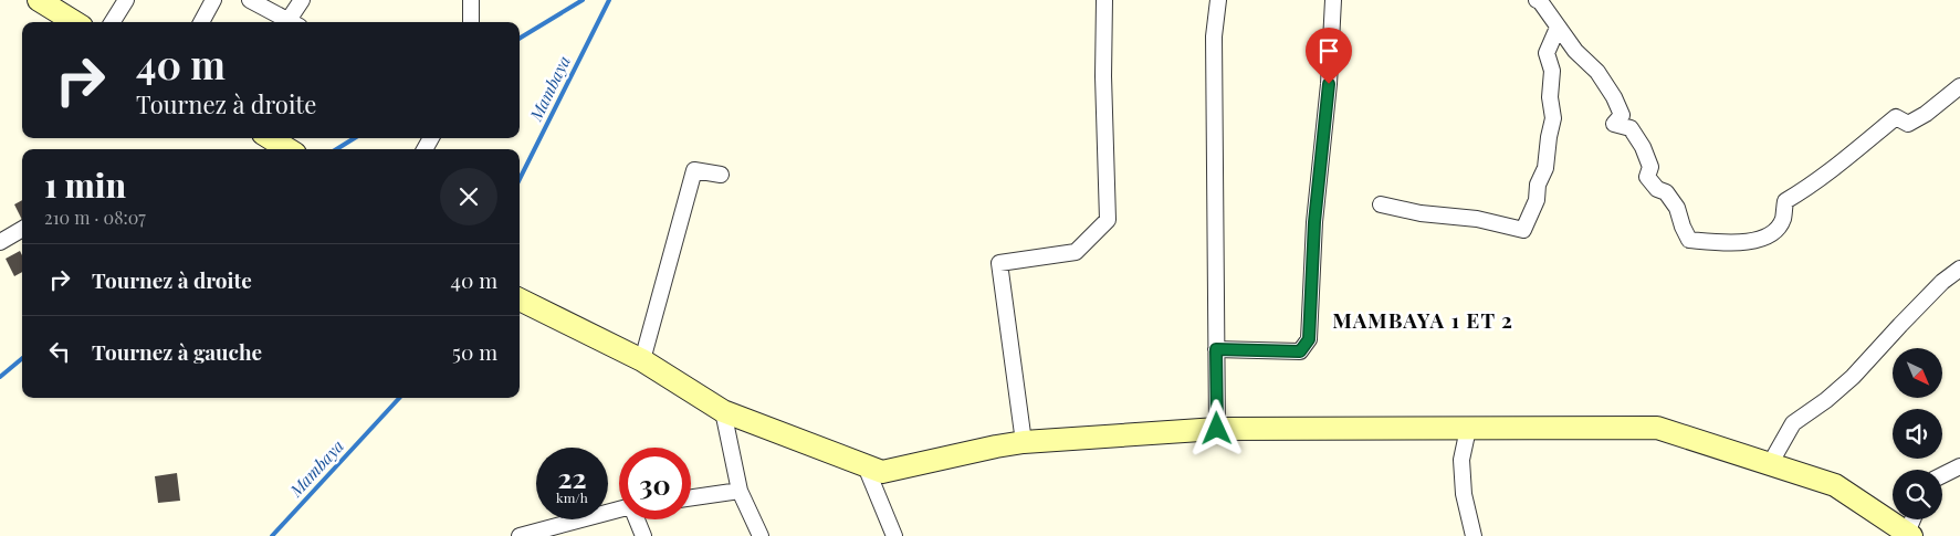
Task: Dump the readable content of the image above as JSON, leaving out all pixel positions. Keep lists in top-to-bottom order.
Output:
{
  "districts": ["MAMBAYA 1 ET 2"],
  "water": ["Mambaya"],
  "north": "bottom right",
  "page": {
    "turn": ["40 m", "Tournez à droite"],
    "heading": ["1 min", "210 m · 08:07"],
    "list": [
      {
        "name": "Tournez à droite",
        "value": "40 m"
      },
      {
        "name": "Tournez à gauche",
        "value": "50 m"
      }
    ],
    "speed": "22 km/h",
    "limit": "30"
  }
}
